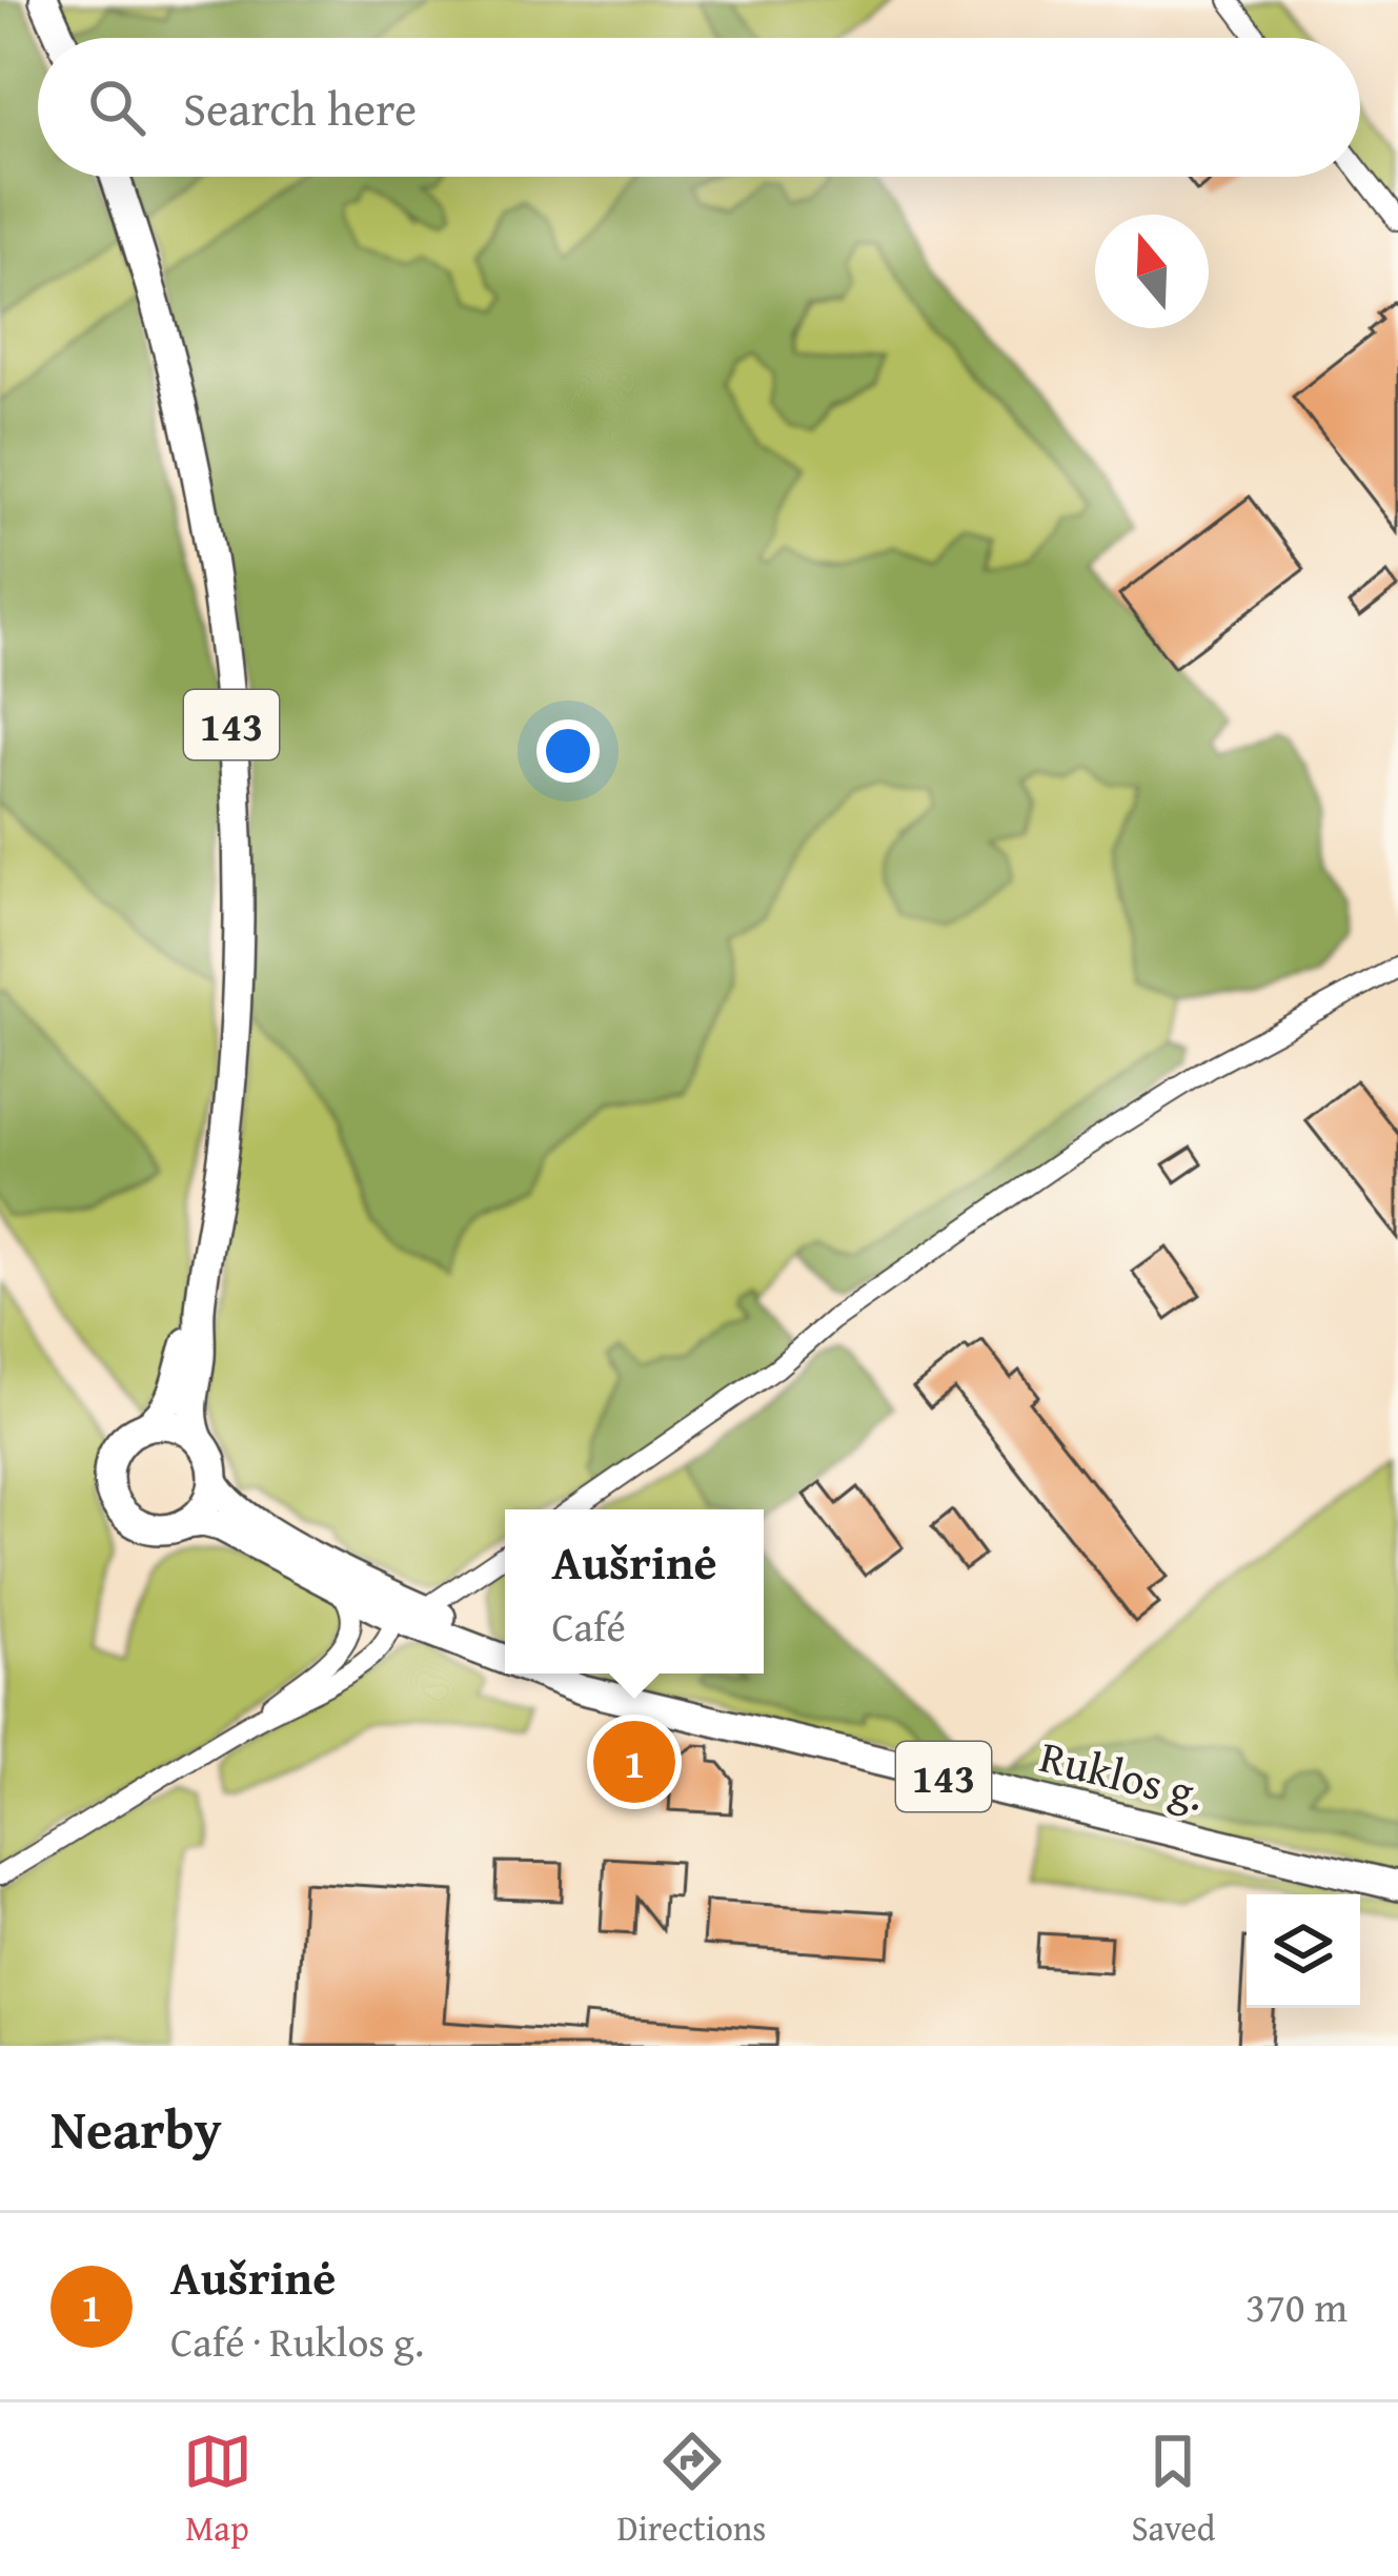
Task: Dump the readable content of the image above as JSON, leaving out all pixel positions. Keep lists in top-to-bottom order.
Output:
{
  "streets": {
    "main road": ["143", "Ruklos g."]
  },
  "crossings": [
    ["143", "Ruklos g."]
  ],
  "north": "top",
  "page": {
    "search": "Search here",
    "popup": ["Aušrinė", "Café"],
    "pins": "1",
    "heading": "Nearby",
    "list": [
      {
        "mark": "1",
        "name": "Aušrinė",
        "note": "Café · Ruklos g.",
        "value": "370 m"
      }
    ],
    "nav": ["Map", "Directions", "Saved"]
  }
}
